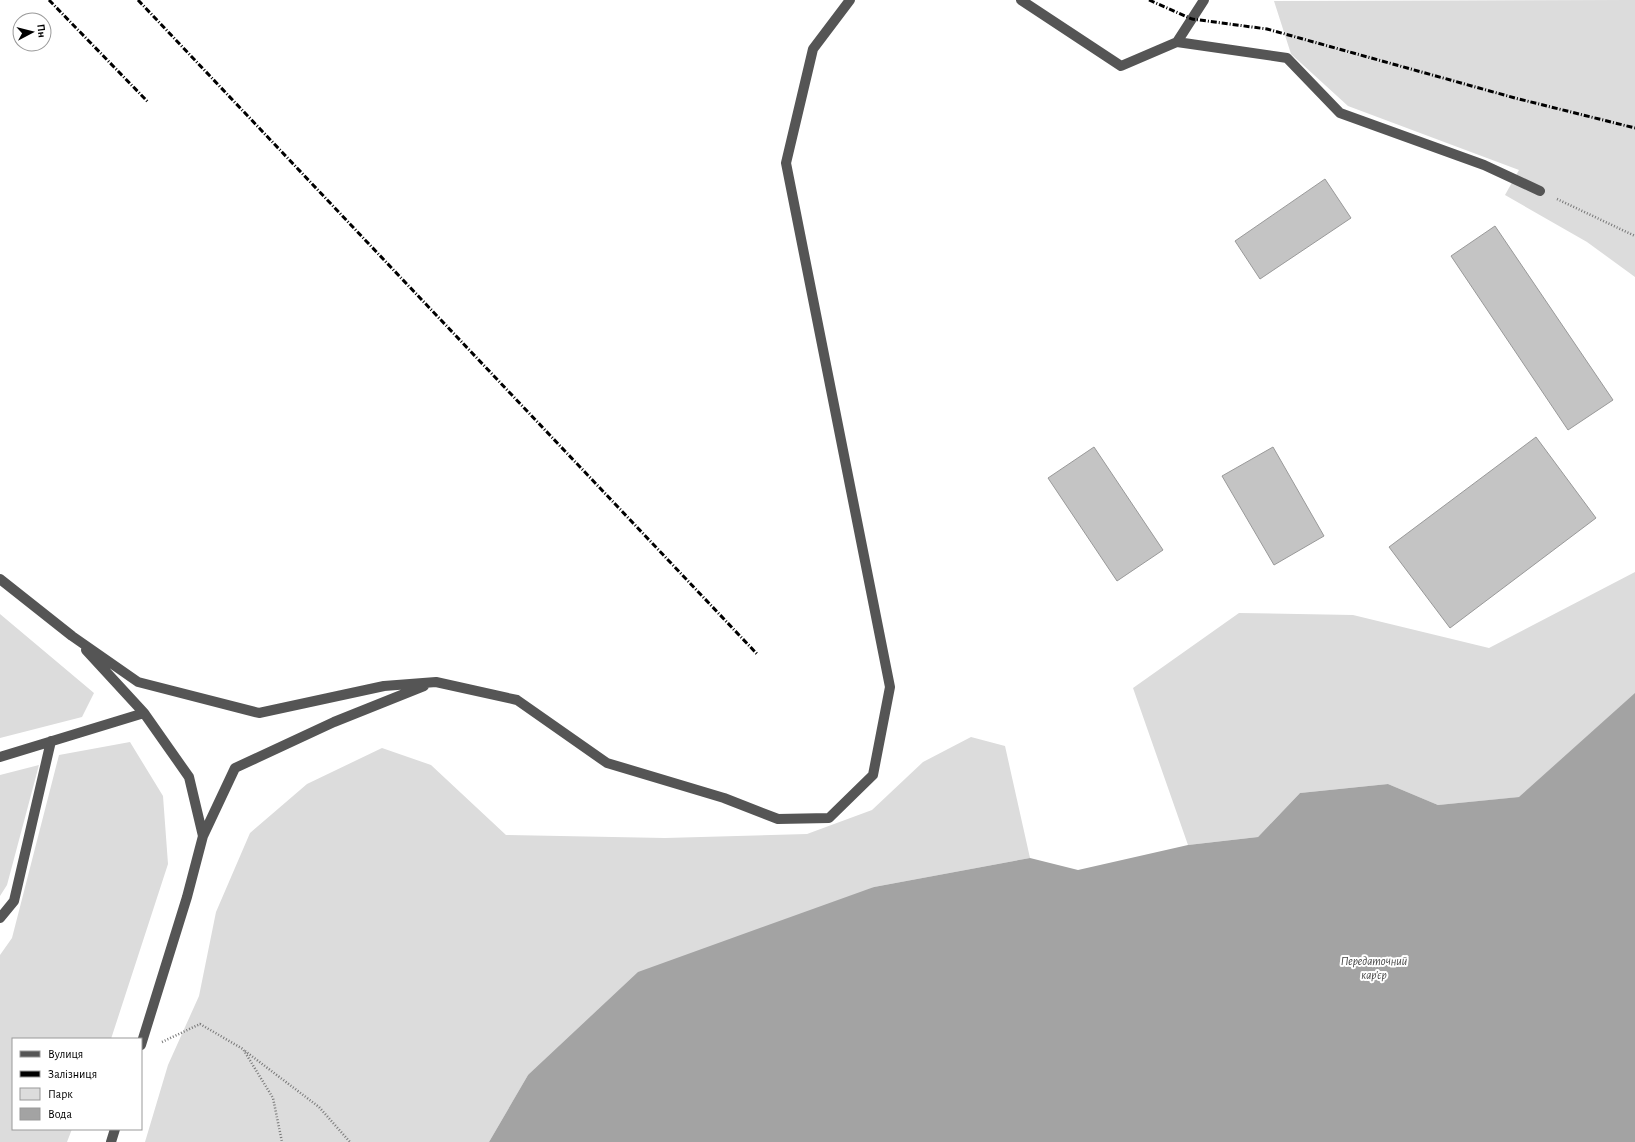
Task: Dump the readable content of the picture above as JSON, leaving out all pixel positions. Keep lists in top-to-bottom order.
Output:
{
  "water": ["Передаточний кар'єр"],
  "legend": [
    "Вулиця",
    "Залізниця",
    "Парк",
    "Вода"
  ],
  "north": "right"
}
